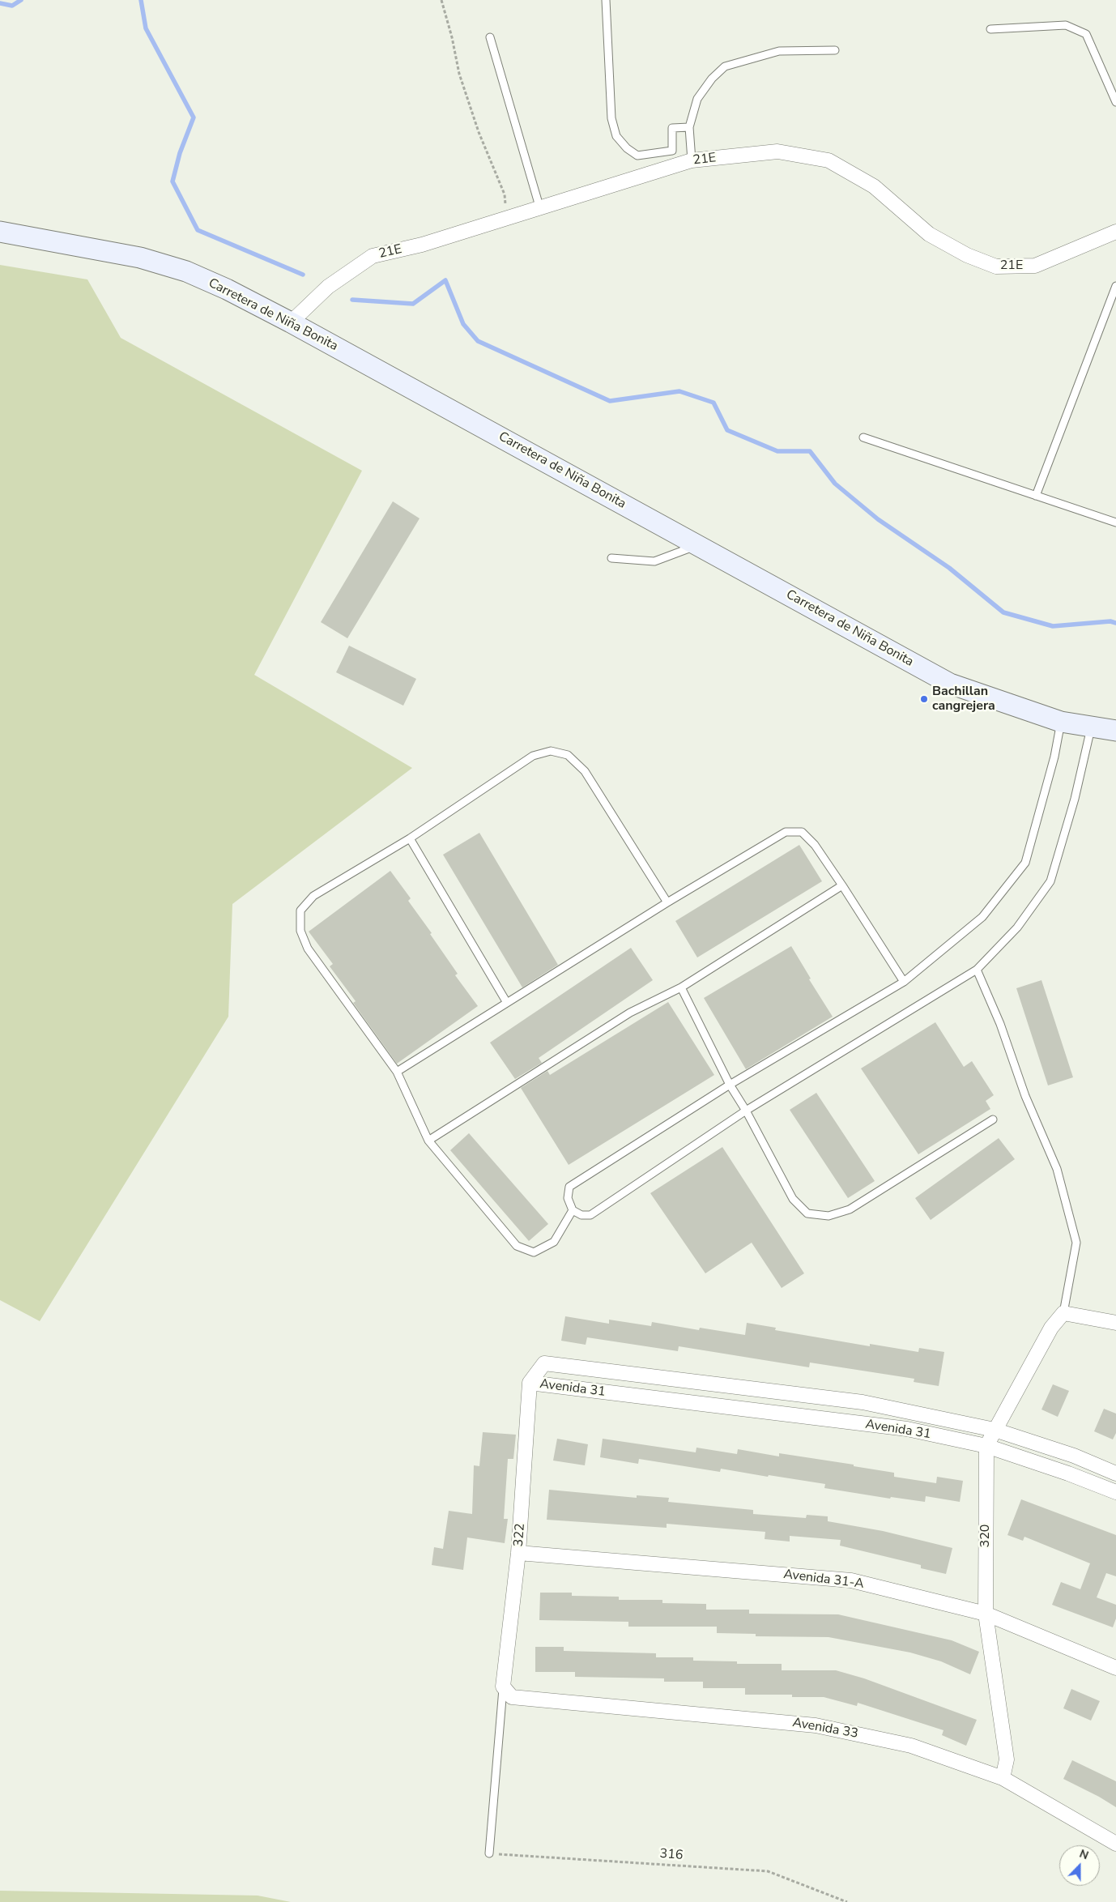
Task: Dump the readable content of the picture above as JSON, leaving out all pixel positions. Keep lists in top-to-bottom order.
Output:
{
  "streets": {
    "main road": ["Carretera de Niña Bonita"],
    "street": [
      "21E",
      "Avenida 31",
      "322",
      "320",
      "Avenida 31-A",
      "Avenida 33"
    ],
    "path": ["316"]
  },
  "crossings": [
    ["21E", "Carretera de Niña Bonita"],
    ["Avenida 31", "322"],
    ["Avenida 31", "320"],
    ["322", "Avenida 31-A"],
    ["322", "Avenida 33"],
    ["322", "316"],
    ["320", "Avenida 31-A"],
    ["320", "Avenida 33"]
  ],
  "places": ["Bachillan cangrejera"],
  "north": "top"
}
